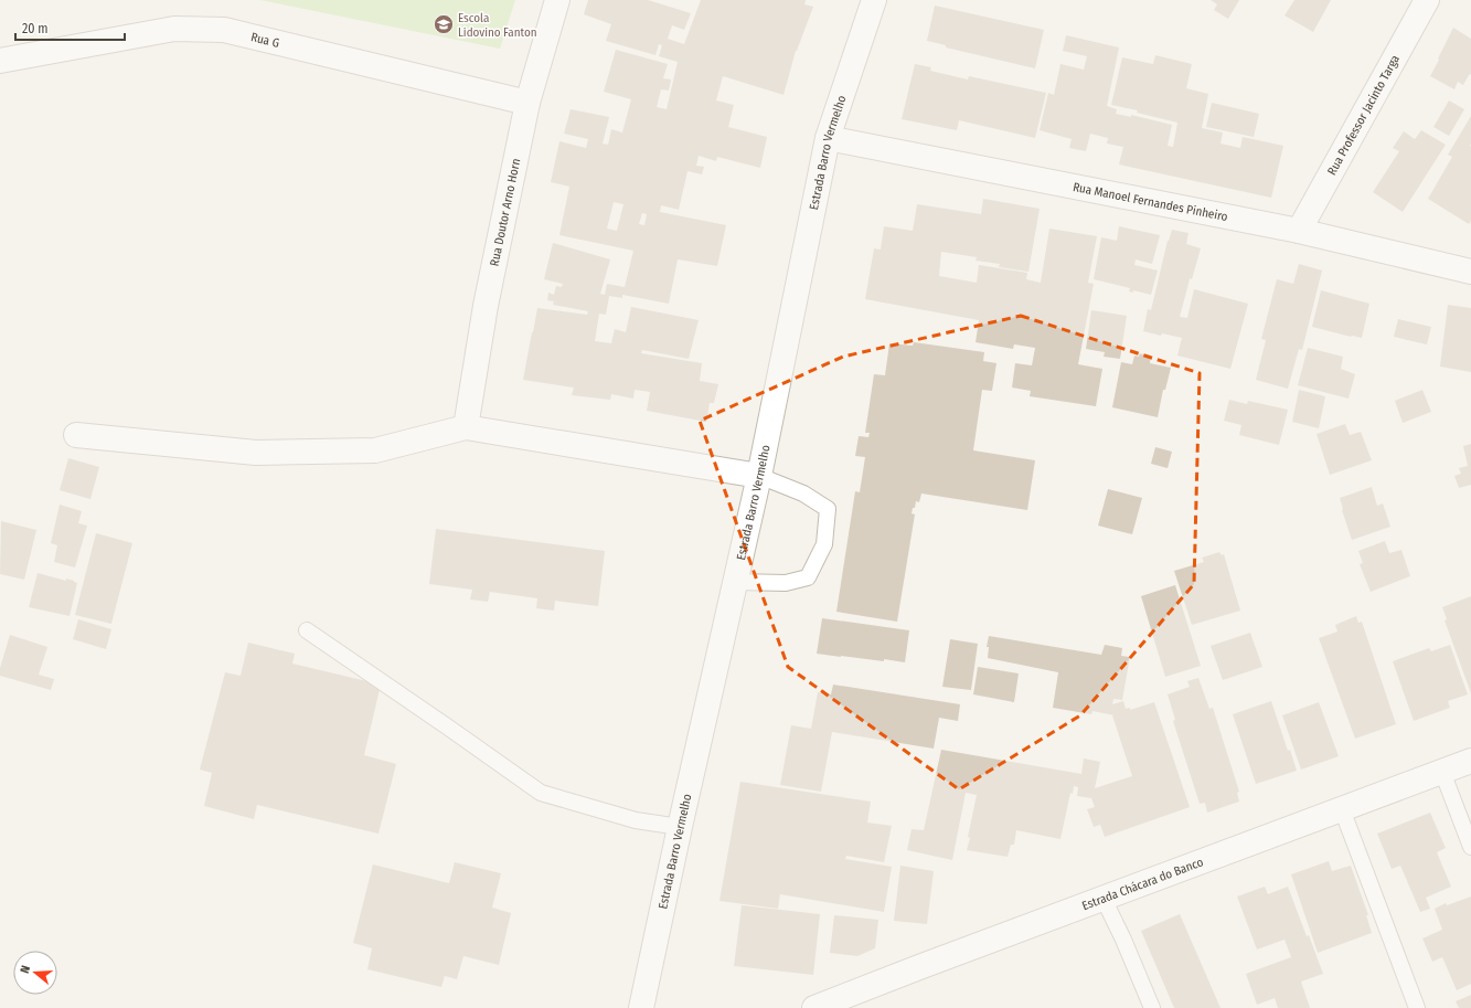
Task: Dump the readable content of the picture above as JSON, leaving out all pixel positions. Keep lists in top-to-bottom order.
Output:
{
  "streets": {
    "street": [
      "Rua G",
      "Rua Professor Jacinto Targa",
      "Estrada Barro Vermelho",
      "Rua Manoel Fernandes Pinheiro",
      "Rua Doutor Arno Horn",
      "Estrada Chácara do Banco"
    ]
  },
  "crossings": [
    ["Rua G", "Rua Doutor Arno Horn"],
    ["Rua Professor Jacinto Targa", "Rua Manoel Fernandes Pinheiro"],
    ["Estrada Barro Vermelho", "Rua Manoel Fernandes Pinheiro"]
  ],
  "places": {
    "school or university": ["Escola Lidovino Fanton"]
  },
  "scale_bar": "20 m",
  "north": "left"
}
